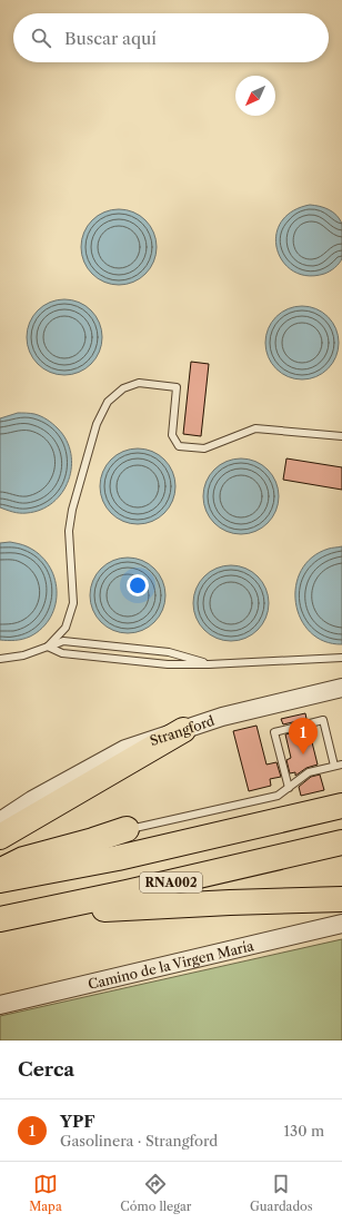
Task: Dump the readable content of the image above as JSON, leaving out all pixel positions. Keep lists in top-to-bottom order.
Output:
{
  "streets": {
    "highway": ["RNA002"],
    "street": ["Strangford", "Camino de la Virgen María"]
  },
  "north": "bottom left",
  "page": {
    "search": "Buscar aquí",
    "pins": "1",
    "heading": "Cerca",
    "list": [
      {
        "mark": "1",
        "name": "YPF",
        "note": "Gasolinera · Strangford",
        "value": "130 m"
      }
    ],
    "nav": ["Mapa", "Cómo llegar", "Guardados"]
  }
}
